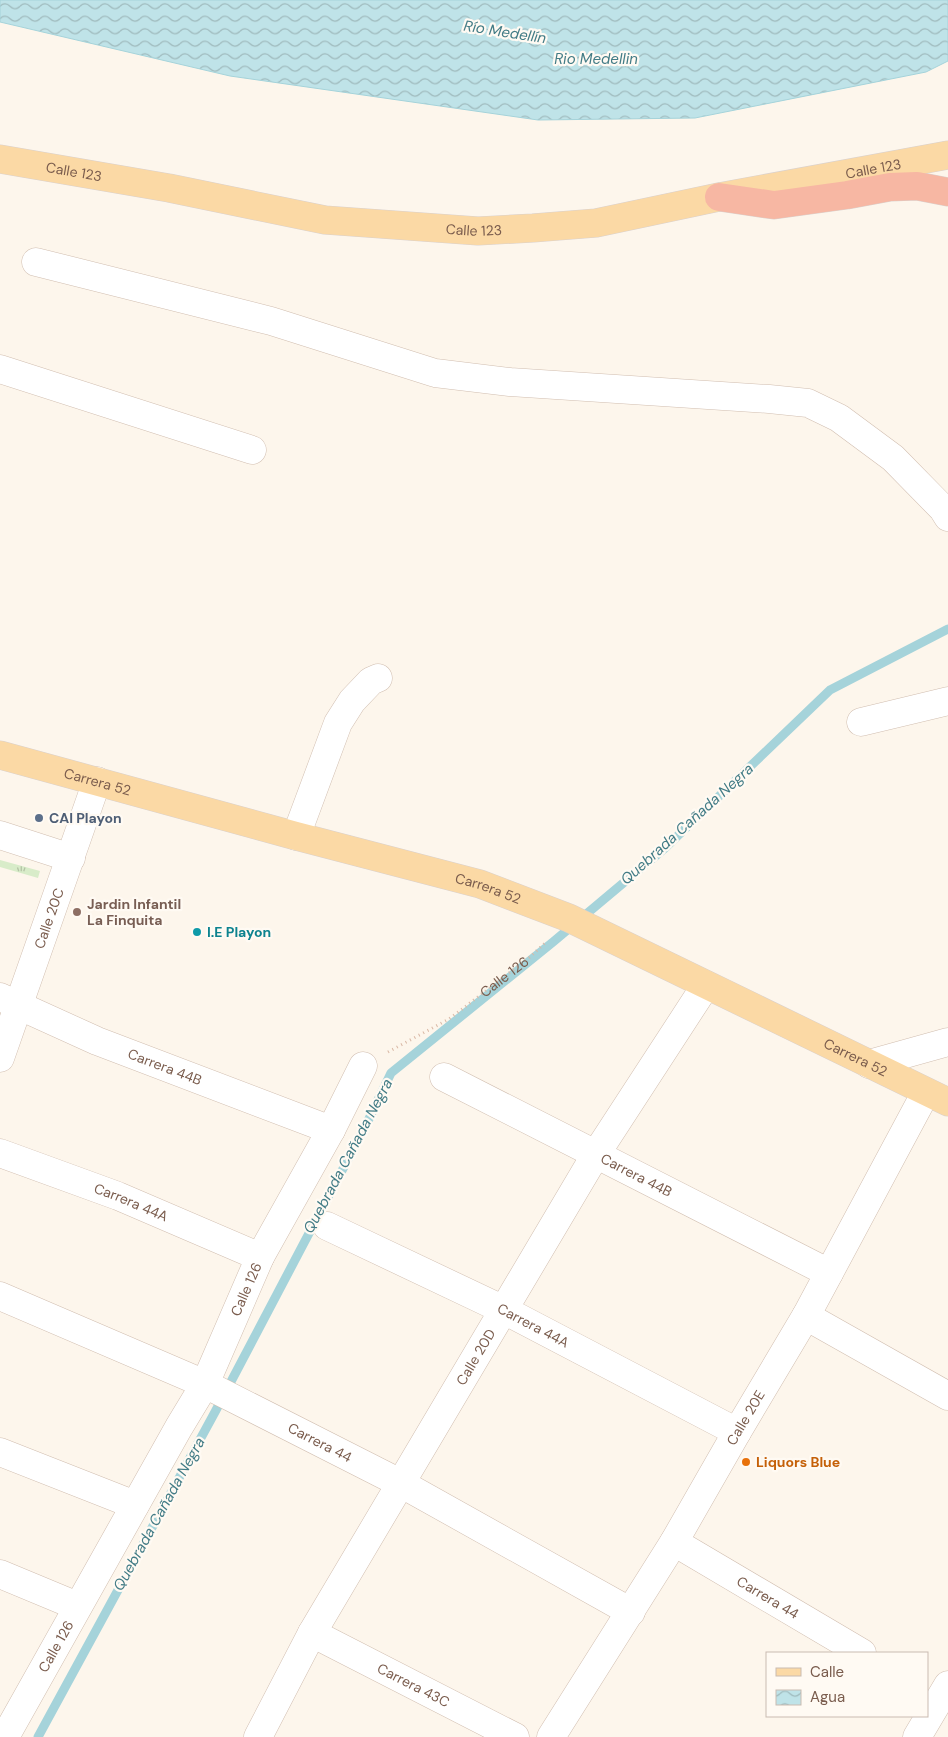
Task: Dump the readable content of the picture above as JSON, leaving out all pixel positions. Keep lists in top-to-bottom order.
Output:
{
  "streets": {
    "main road": ["Calle 123", "Carrera 52"],
    "street": [
      "Calle 20C",
      "Calle 126",
      "Carrera 44B",
      "Carrera 44A",
      "Calle 20D",
      "Calle 20E",
      "Carrera 44",
      "Carrera 43C"
    ]
  },
  "crossings": [
    ["Carrera 52", "Calle 20C"],
    ["Carrera 52", "Calle 126"],
    ["Carrera 52", "Calle 20D"],
    ["Carrera 52", "Calle 20E"],
    ["Calle 20C", "Carrera 44B"],
    ["Calle 126", "Carrera 44B"],
    ["Calle 126", "Carrera 44A"],
    ["Calle 126", "Carrera 44"],
    ["Carrera 44B", "Calle 20D"],
    ["Carrera 44B", "Calle 20E"],
    ["Carrera 44A", "Calle 20D"],
    ["Carrera 44A", "Calle 20E"],
    ["Calle 20D", "Carrera 44"],
    ["Calle 20D", "Carrera 43C"],
    ["Calle 20E", "Carrera 44"]
  ],
  "water": ["Río Medellín", "Rio Medellin", "Quebrada Cañada Negra"],
  "places": [
    "CAI Playon",
    "Jardin Infantil La Finquita",
    "I.E Playon",
    "Liquors Blue"
  ],
  "legend": ["Calle", "Agua"]
}
